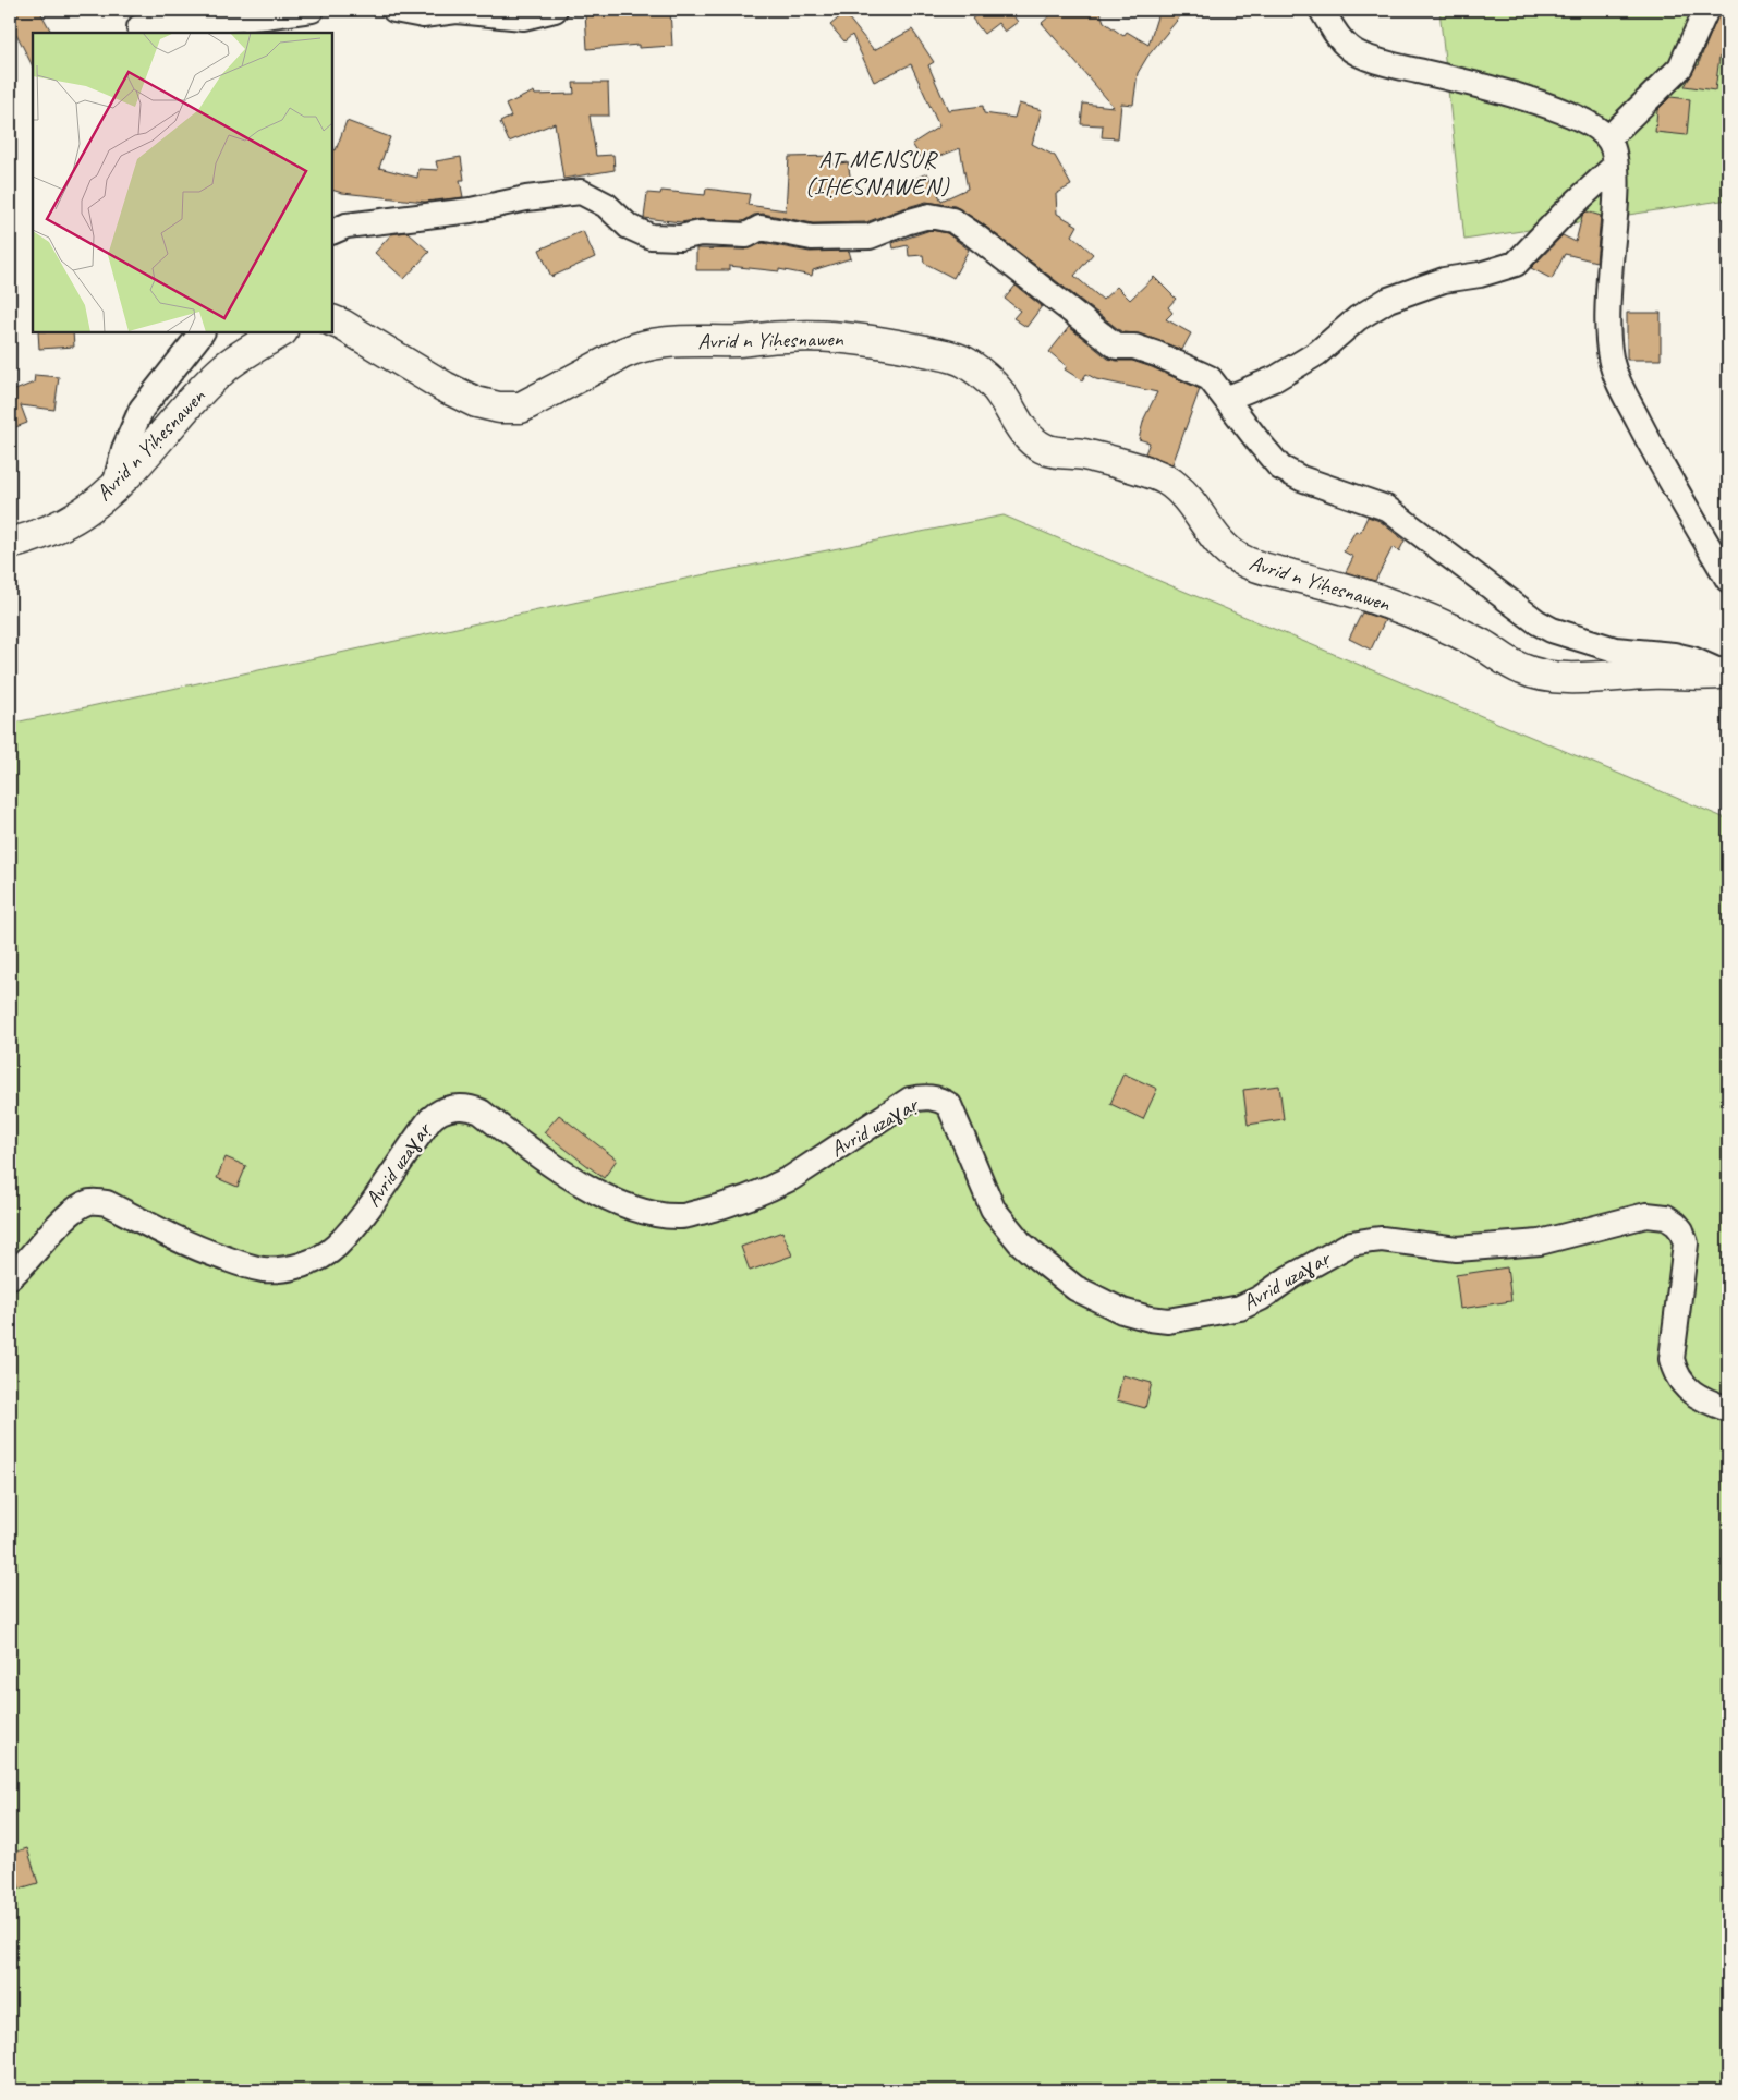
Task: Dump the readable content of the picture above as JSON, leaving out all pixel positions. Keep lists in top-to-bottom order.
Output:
{
  "streets": {
    "street": ["Avrid n Yiḥesnawen", "Avrid uzaɣaṛ"]
  },
  "districts": ["AT MENSUṚ (IḤESNAWEN)"]
}
